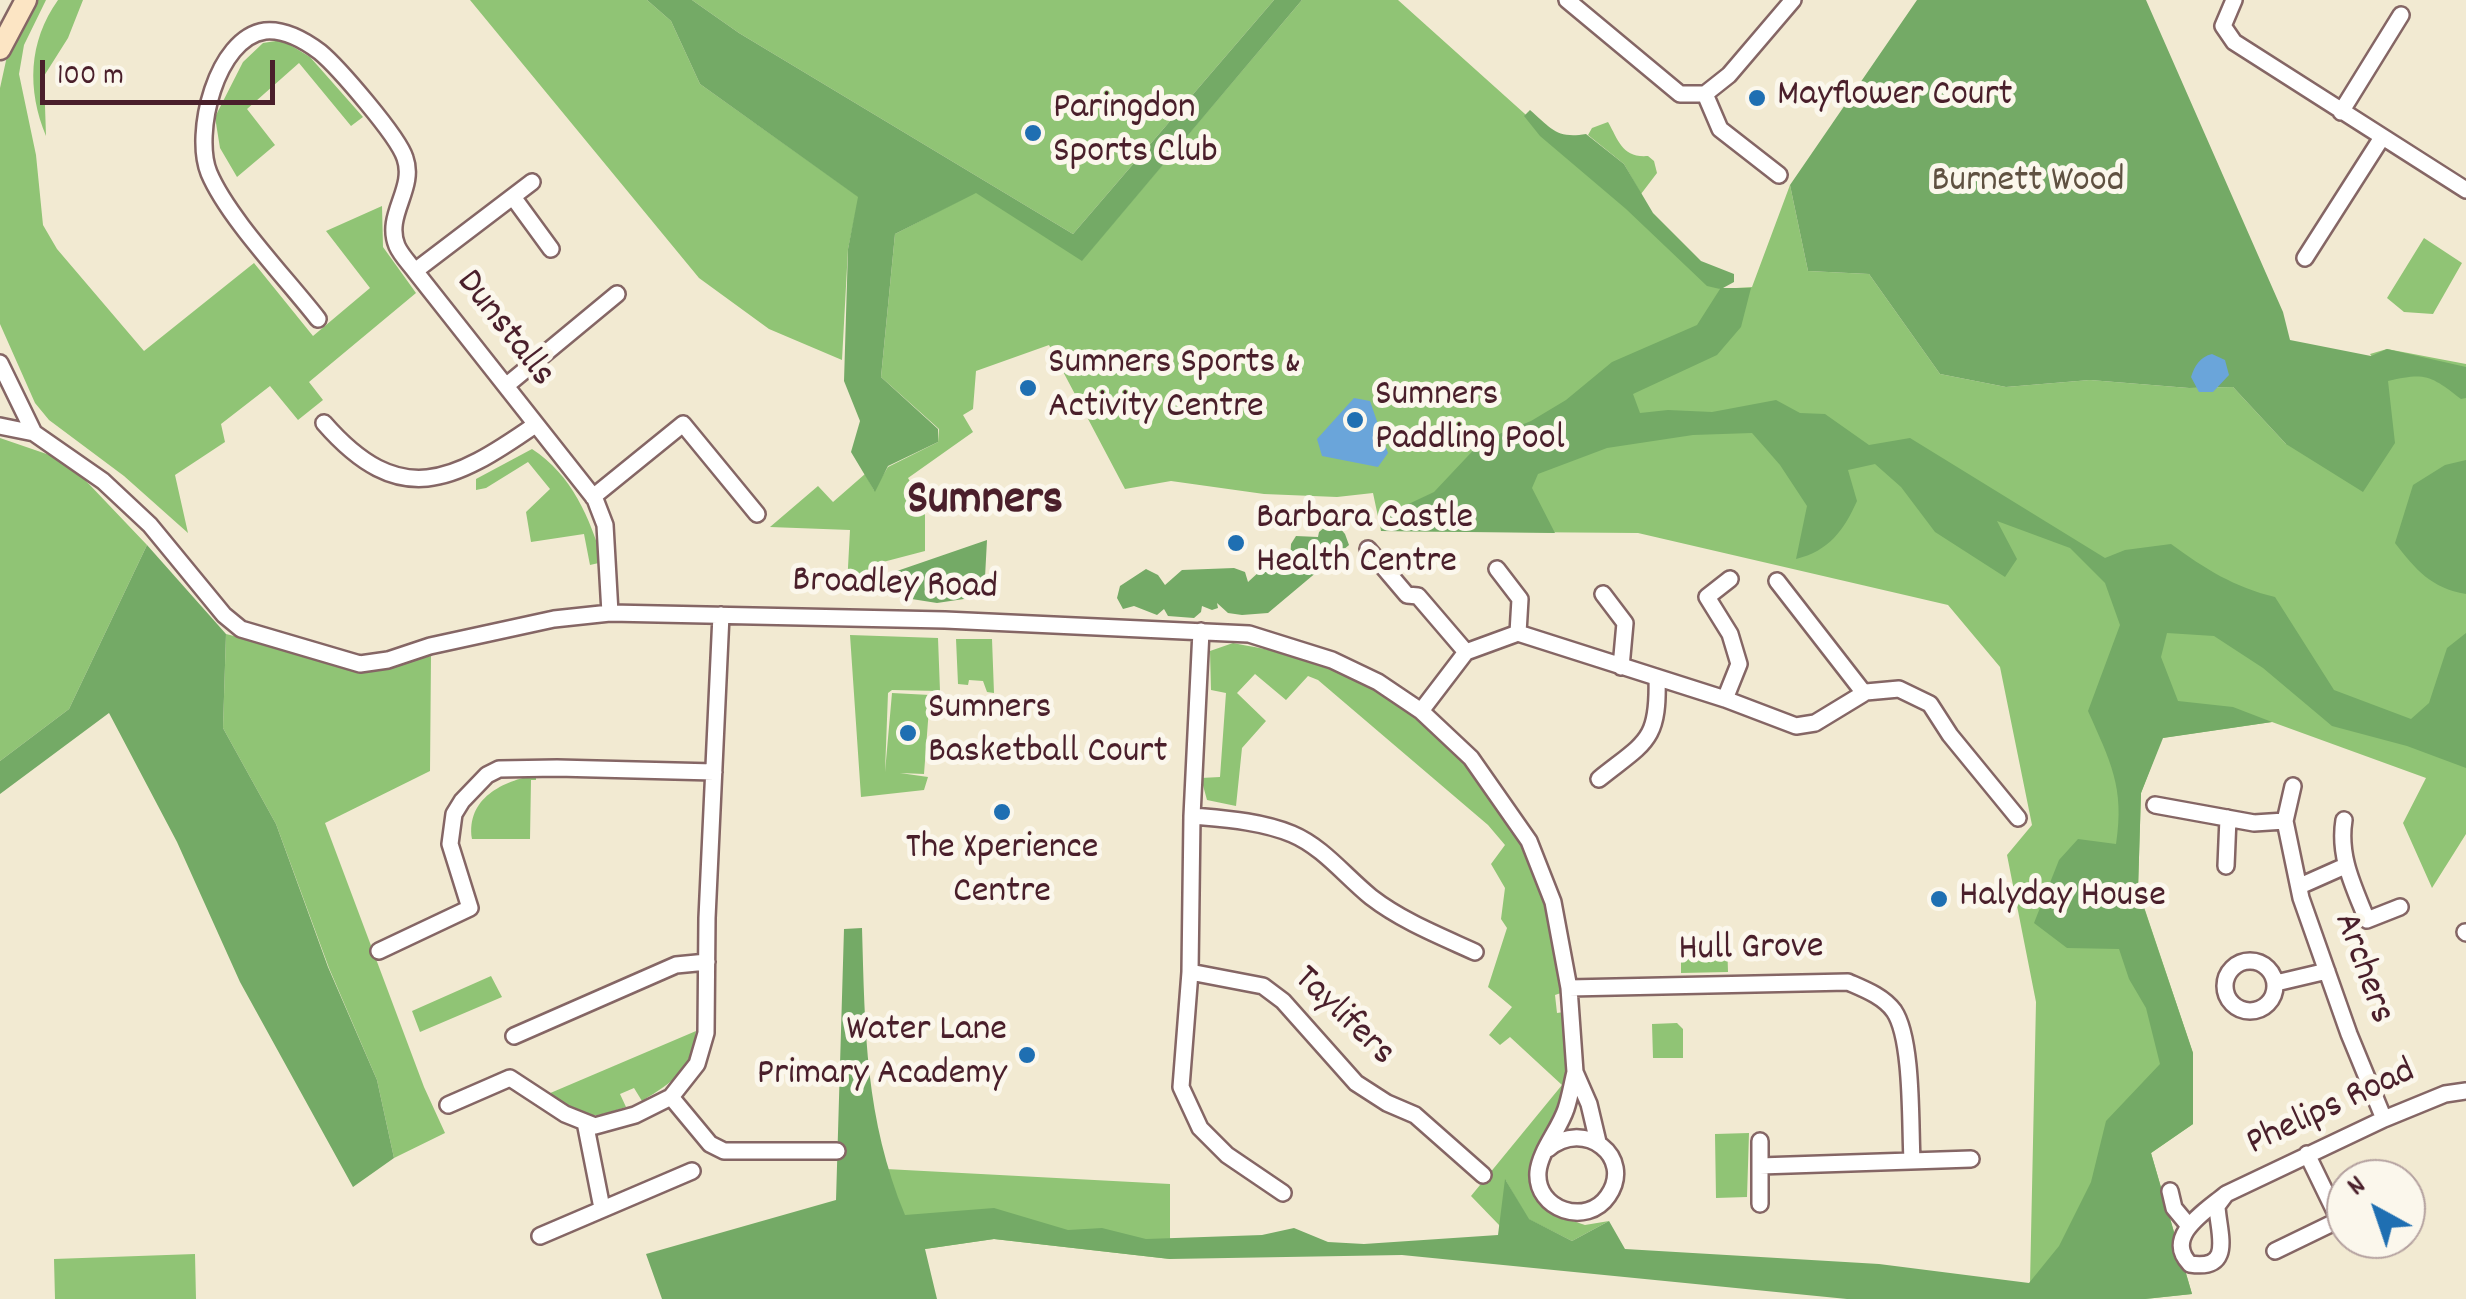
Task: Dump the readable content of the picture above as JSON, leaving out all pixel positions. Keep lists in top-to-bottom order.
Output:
{
  "streets": {
    "street": [
      "Dunstalls",
      "Broadley Road",
      "Hull Grove",
      "Archers",
      "Taylifers",
      "Phelips Road"
    ]
  },
  "crossings": [
    ["Dunstalls", "Broadley Road"],
    ["Broadley Road", "Hull Grove"],
    ["Archers", "Phelips Road"]
  ],
  "districts": ["Sumners"],
  "parks": ["Burnett Wood"],
  "places": [
    "Mayflower Court",
    "Paringdon Sports Club",
    "Sumners Sports & Activity Centre",
    "Sumners Paddling Pool",
    "Barbara Castle Health Centre",
    "Sumners Basketball Court",
    "The Xperience Centre",
    "Halyday House",
    "Water Lane Primary Academy"
  ],
  "scale_bar": "100 m",
  "north": "top left"
}
